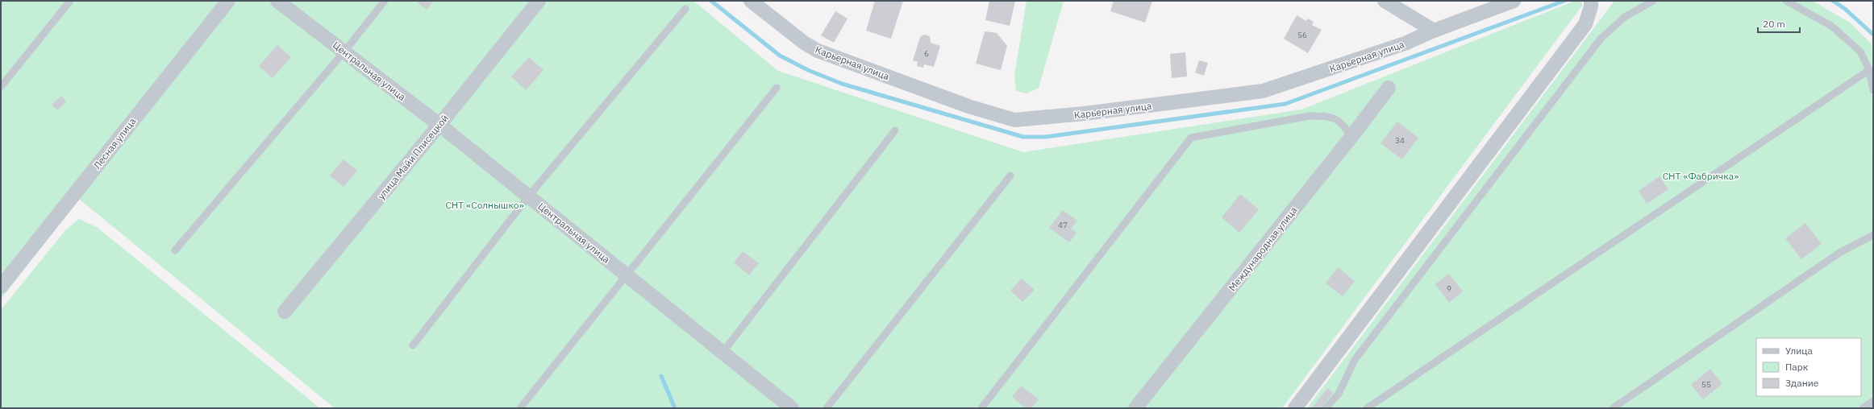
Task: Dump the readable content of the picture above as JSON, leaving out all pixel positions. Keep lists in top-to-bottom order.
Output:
{
  "streets": {
    "street": [
      "Карьерная улица",
      "Центральная улица",
      "Лесная улица",
      "улица Майи Плисецкой",
      "Международная улица"
    ]
  },
  "crossings": [
    ["Центральная улица", "улица Майи Плисецкой"]
  ],
  "parks": ["СНТ «Фабричка»", "СНТ «Солнышко»"],
  "house_numbers": [
    "56",
    "6",
    "34",
    "47",
    "9",
    "55"
  ],
  "legend": ["Улица", "Парк", "Здание"],
  "scale_bar": "20 m"
}
